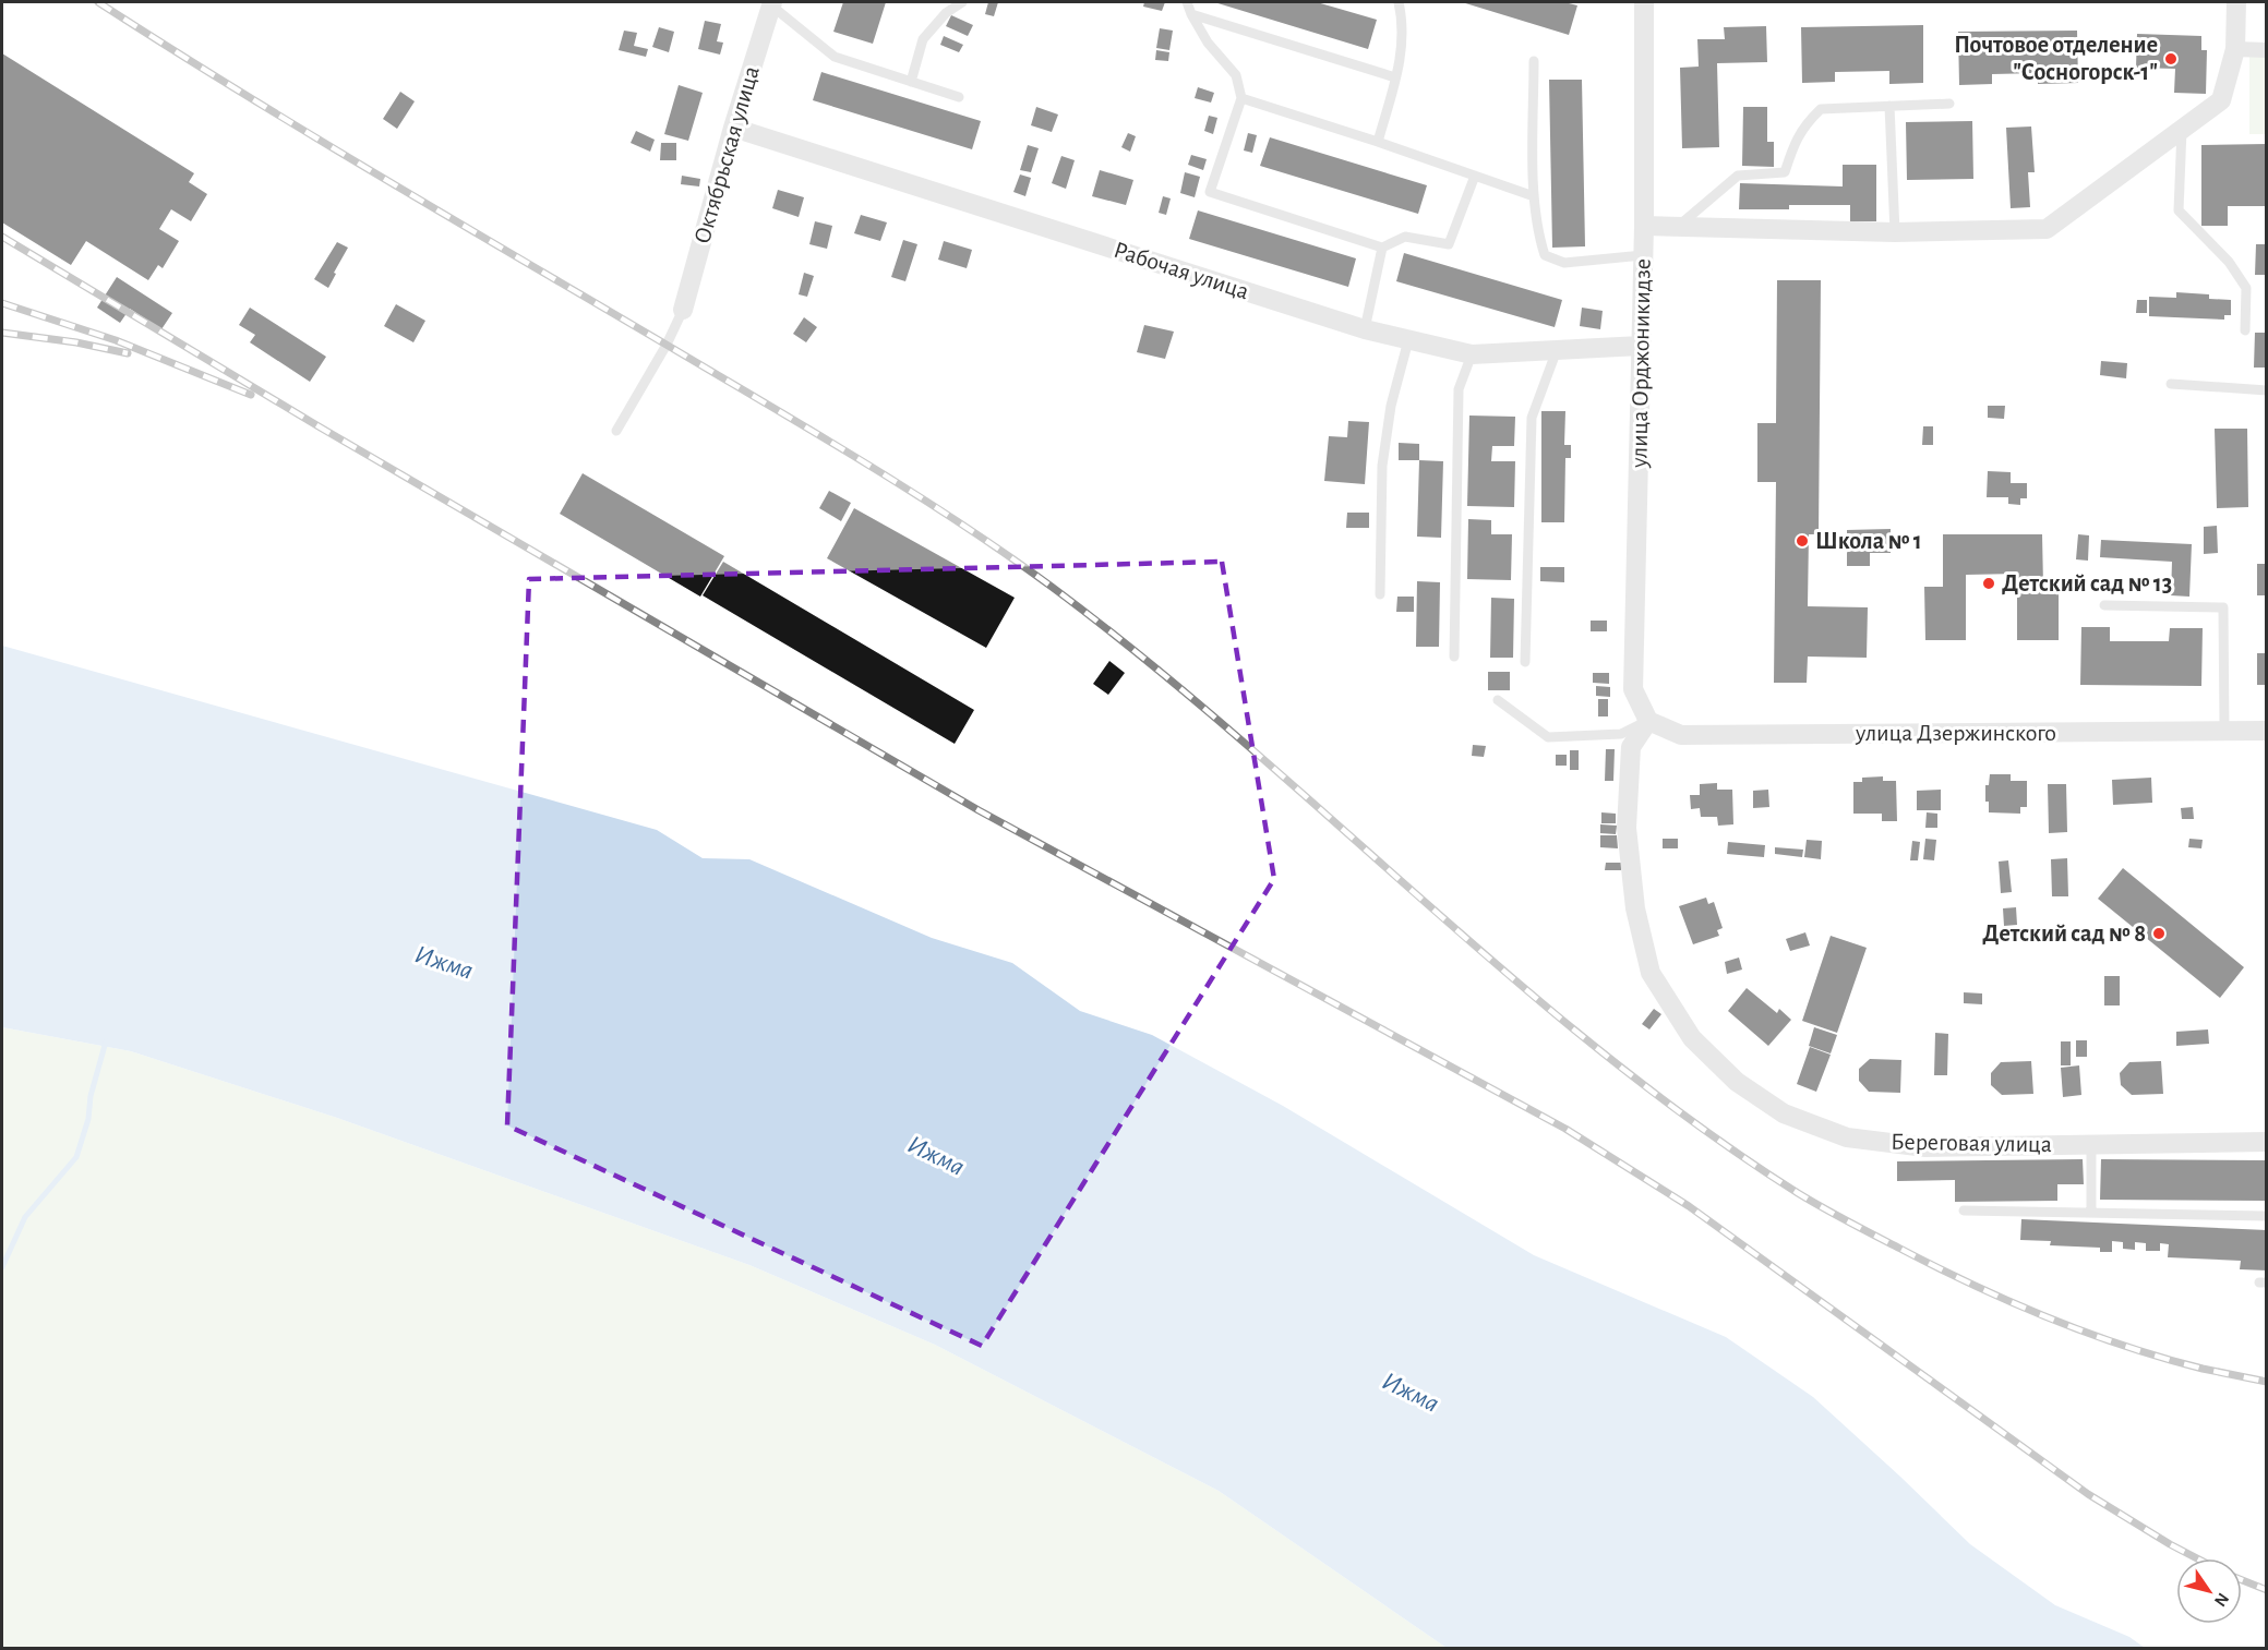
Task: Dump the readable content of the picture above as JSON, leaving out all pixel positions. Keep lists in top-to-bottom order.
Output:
{
  "streets": {
    "street": [
      "Октябрьская улица",
      "Рабочая улица",
      "улица Орджоникидзе",
      "улица Дзержинского",
      "Береговая улица"
    ]
  },
  "crossings": [
    ["Октябрьская улица", "Рабочая улица"],
    ["Рабочая улица", "улица Орджоникидзе"],
    ["улица Орджоникидзе", "улица Дзержинского"],
    ["улица Орджоникидзе", "Береговая улица"],
    ["улица Дзержинского", "Береговая улица"]
  ],
  "water": ["Ижма"],
  "places": [
    "Почтовое отделение \"Сосногорск-1\"",
    "Школа № 1",
    "Детский сад № 13",
    "Детский сад № 8"
  ],
  "north": "bottom right"
}
